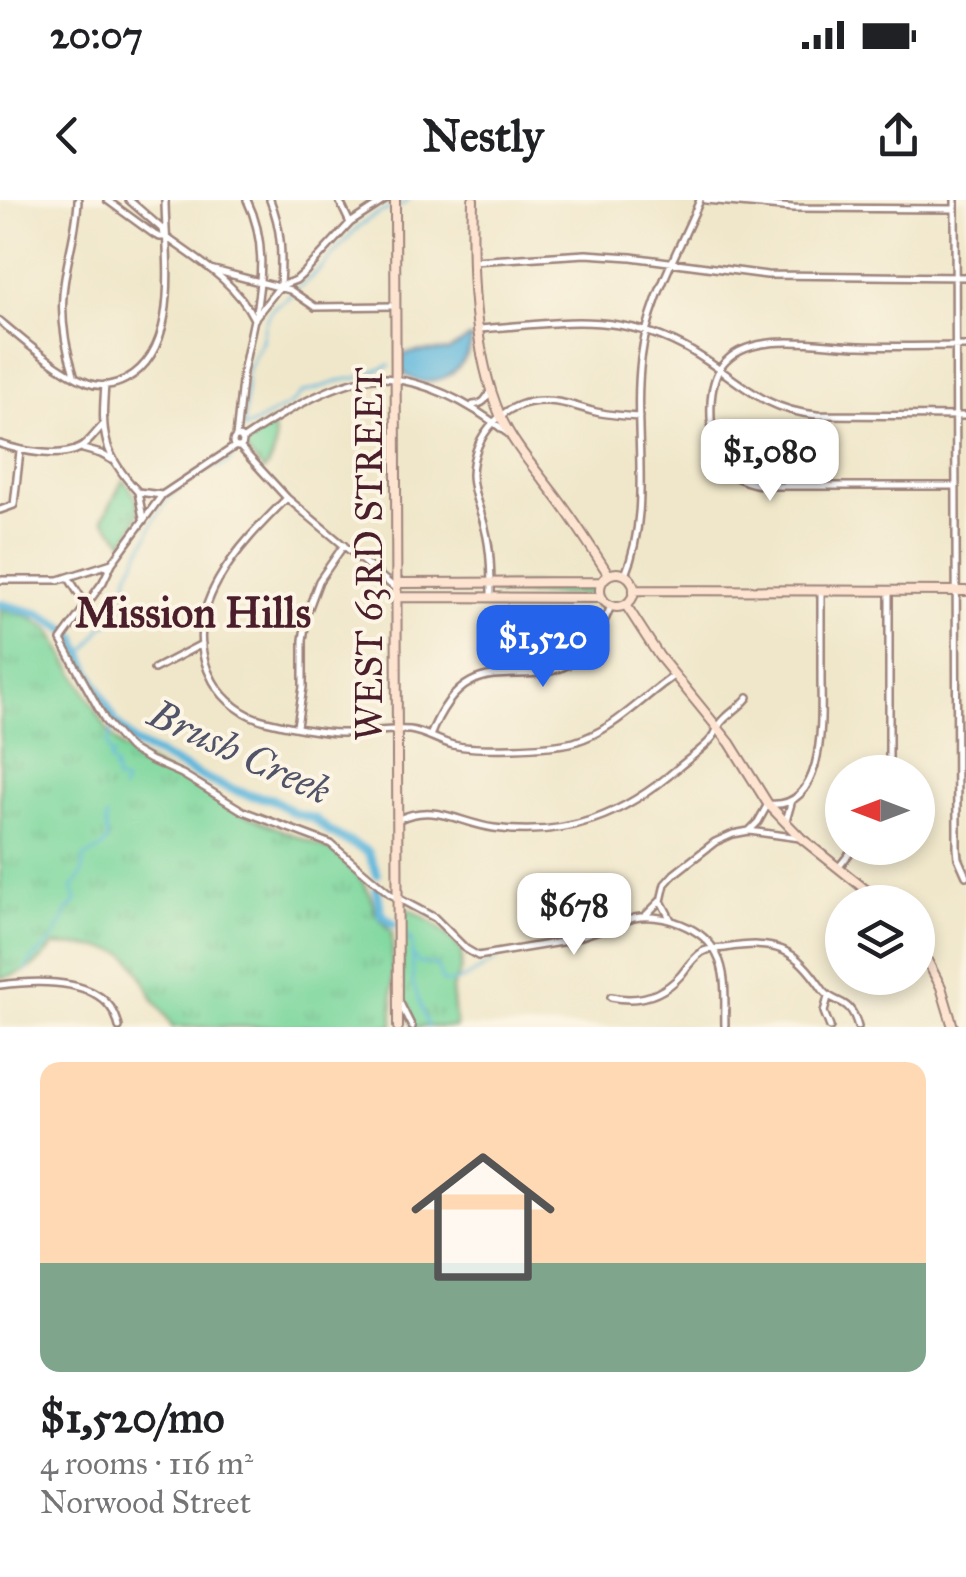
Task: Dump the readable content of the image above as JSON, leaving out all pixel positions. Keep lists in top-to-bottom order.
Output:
{
  "streets": {
    "street": ["WEST 63RD STREET"]
  },
  "districts": ["Mission Hills"],
  "water": ["Brush Creek"],
  "north": "left",
  "page": {
    "status": "20:07",
    "header": "Nestly",
    "price": ["$1,080", "$1,520", "$678"],
    "list": [
      {
        "name": "$1,520/mo",
        "note": "4 rooms · 116 m² · Norwood Street"
      }
    ]
  }
}
